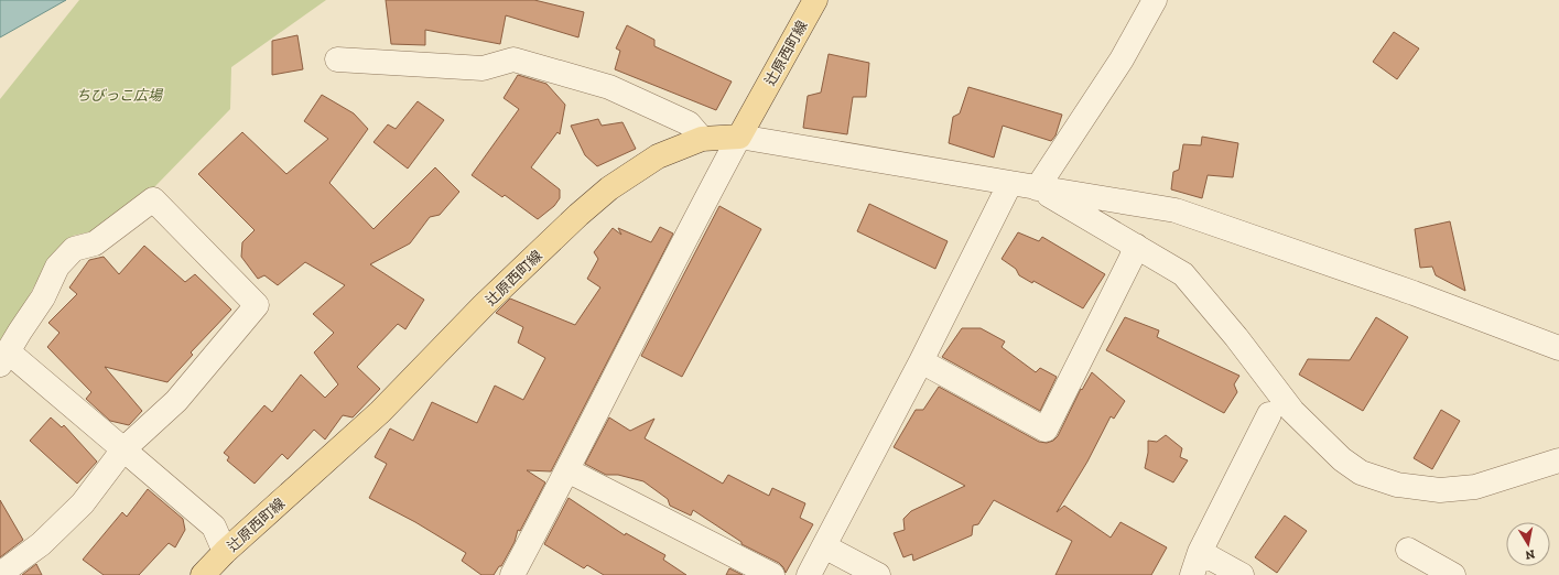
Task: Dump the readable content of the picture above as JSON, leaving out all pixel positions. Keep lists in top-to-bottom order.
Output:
{
  "streets": {
    "main road": ["辻原西町線"]
  },
  "parks": ["ちびっこ広場"],
  "north": "bottom"
}
